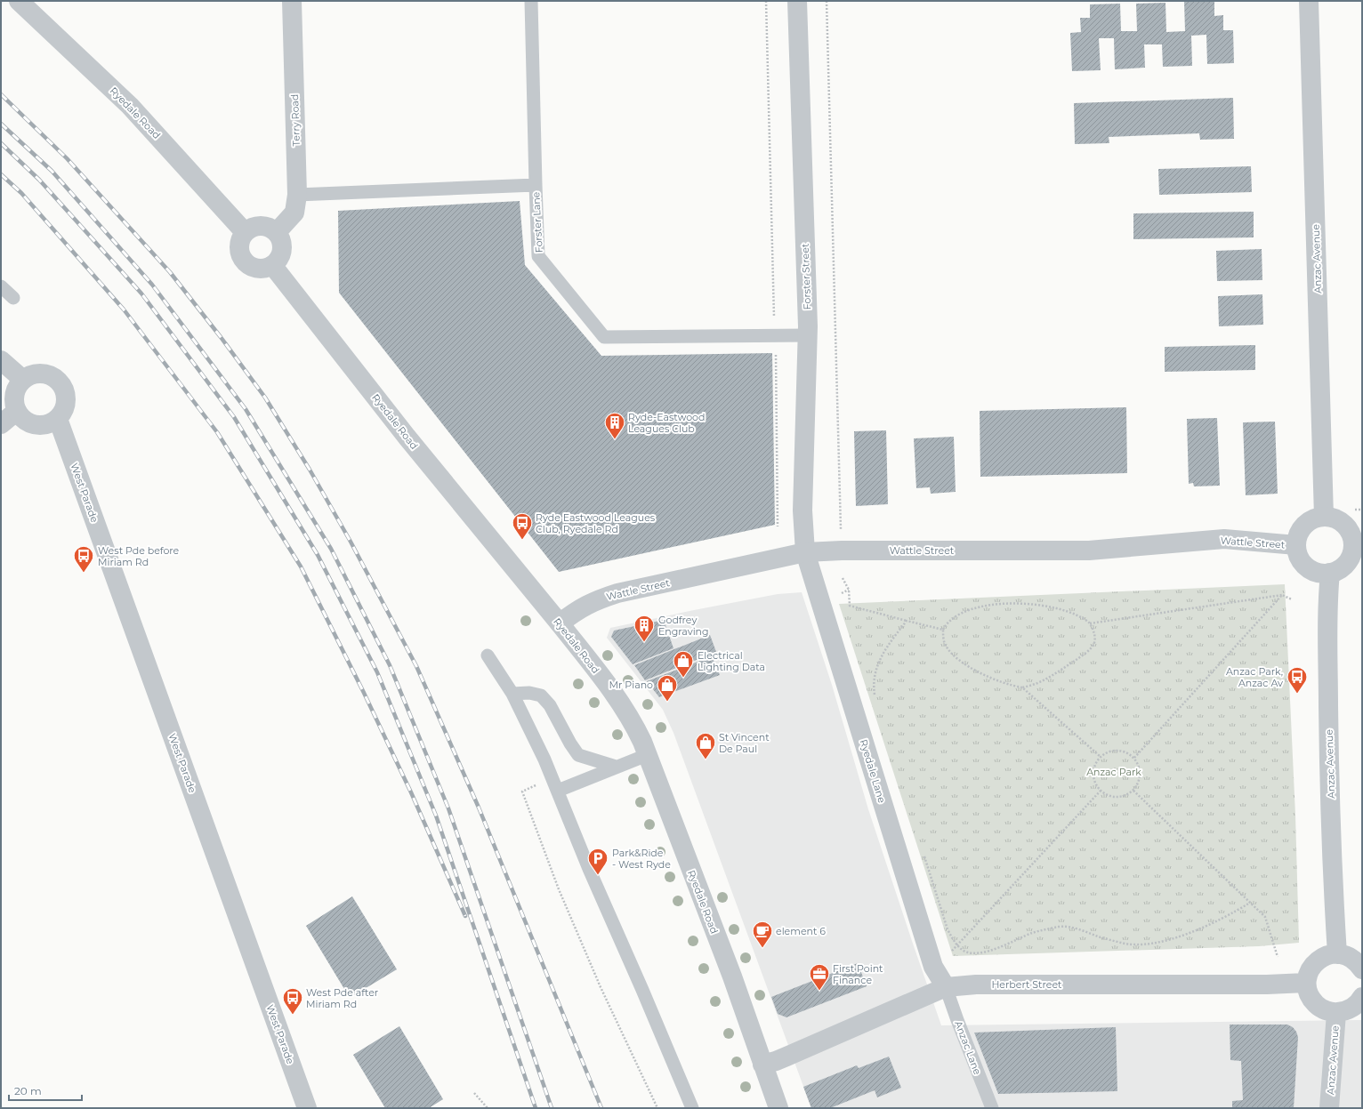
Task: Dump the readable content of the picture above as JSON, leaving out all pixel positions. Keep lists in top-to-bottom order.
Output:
{
  "streets": {
    "street": [
      "Ryedale Road",
      "Terry Road",
      "Anzac Avenue",
      "Forster Street",
      "West Parade",
      "Wattle Street",
      "Ryedale Lane",
      "Herbert Street"
    ],
    "lane": ["Forster Lane", "Anzac Lane"]
  },
  "crossings": [
    ["Ryedale Road", "Terry Road"],
    ["Ryedale Road", "Wattle Street"],
    ["Ryedale Road", "Herbert Street"],
    ["Terry Road", "Forster Lane"],
    ["Forster Lane", "Forster Street"],
    ["Anzac Avenue", "Wattle Street"],
    ["Forster Street", "Wattle Street"],
    ["Forster Street", "Ryedale Lane"],
    ["Wattle Street", "Ryedale Lane"],
    ["Ryedale Lane", "Herbert Street"],
    ["Ryedale Lane", "Anzac Lane"],
    ["Herbert Street", "Anzac Lane"]
  ],
  "parks": ["Anzac Park"],
  "places": {
    "building": ["Ryde-Eastwood Leagues Club", "Godfrey Engraving"],
    "bus stop": [
      "Ryde Eastwood Leagues Club, Ryedale Rd",
      "West Pde before Miriam Rd",
      "Anzac Park, Anzac Av",
      "West Pde after Miriam Rd"
    ],
    "shop": ["Electrical Lighting Data", "Mr Piano", "St Vincent De Paul"],
    "parking": ["Park&Ride - West Ryde"],
    "cafe": ["element 6"],
    "office": ["First Point Finance"]
  },
  "scale_bar": "20 m"
}
